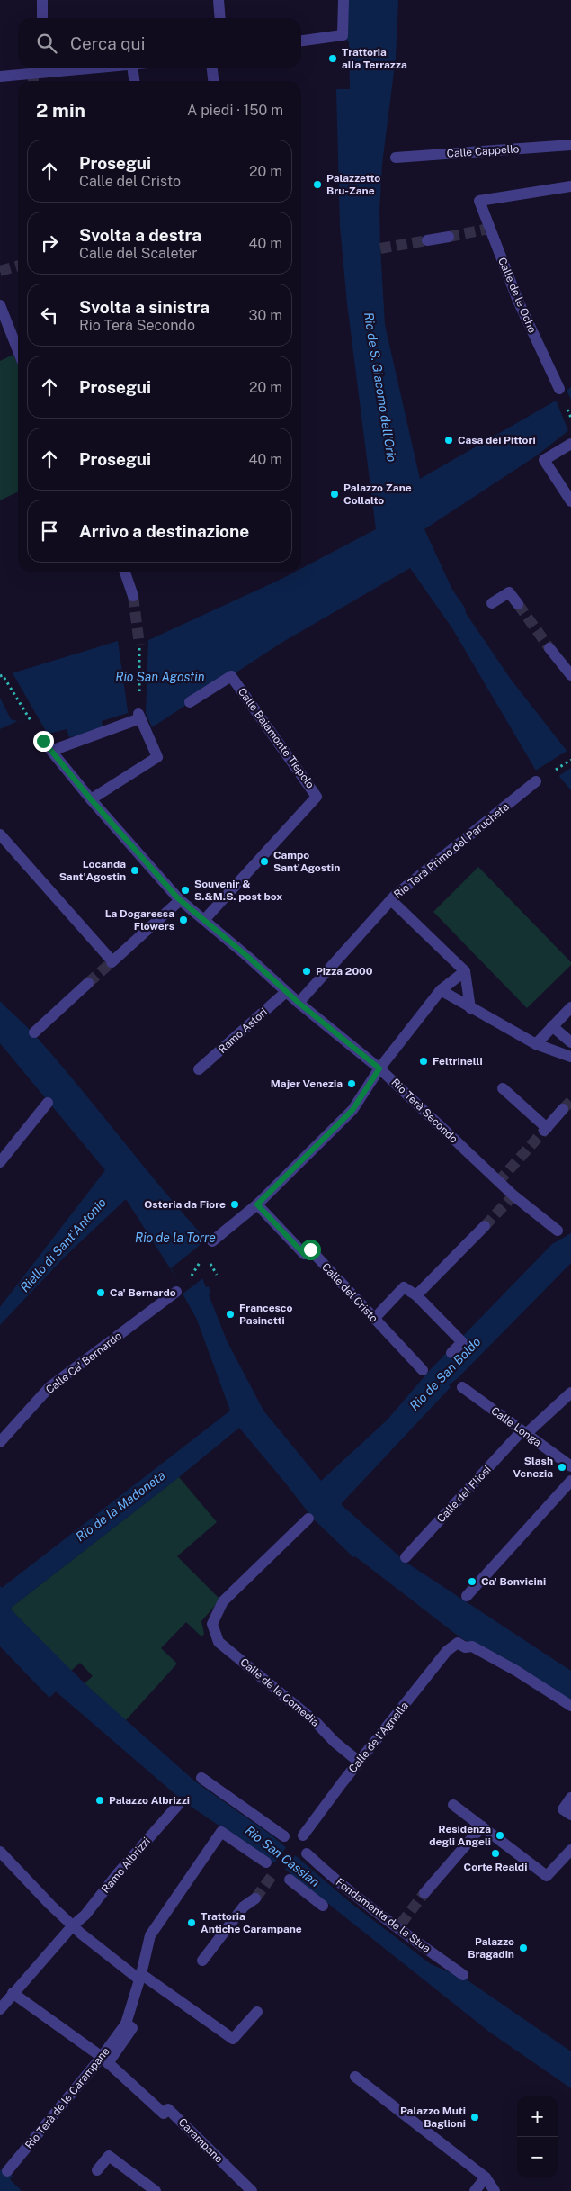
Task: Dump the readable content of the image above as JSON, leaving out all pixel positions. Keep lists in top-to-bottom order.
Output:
{
  "streets": {
    "street": [
      "Calle Cappello",
      "Calle de le Oche",
      "Calle Bajamonte Tiepolo",
      "Rio Terà Primo del Parucheta",
      "Ramo Astori",
      "Rio Terà Secondo",
      "Calle del Cristo",
      "Calle Ca' Bernardo",
      "Calle Longa",
      "Calle del Fliosi",
      "Calle de la Comedia",
      "Calle de l'Agnella",
      "Ramo Albrizzi",
      "Fondamenta de la Stua",
      "Rio Terà de le Carampane",
      "Carampane"
    ]
  },
  "crossings": [
    ["Calle Bajamonte Tiepolo", "Rio Terà Secondo"],
    ["Rio Terà Primo del Parucheta", "Rio Terà Secondo"],
    ["Ramo Astori", "Rio Terà Secondo"],
    ["Calle Longa", "Calle del Fliosi"],
    ["Calle de la Comedia", "Calle de l'Agnella"],
    ["Rio Terà de le Carampane", "Carampane"]
  ],
  "water": [
    "Rio de S. Giacomo dell'Orio",
    "Rio San Agostin",
    "Rio de la Torre",
    "Riello di Sant'Antonio",
    "Rio de San Boldo",
    "Rio de la Madoneta",
    "Rio San Cassian"
  ],
  "places": [
    "Trattoria alla Terrazza",
    "Palazzetto Bru-Zane",
    "Casa dei Pittori",
    "Palazzo Zane Collalto",
    "Campo Sant'Agostin",
    "Locanda Sant'Agostin",
    "Souvenir & S.&M.S. post box",
    "La Dogaressa Flowers",
    "Pizza 2000",
    "Feltrinelli",
    "Majer Venezia",
    "Osteria da Fiore",
    "Ca' Bernardo",
    "Francesco Pasinetti",
    "Slash Venezia",
    "Ca' Bonvicini",
    "Palazzo Albrizzi",
    "Residenza degli Angeli",
    "Corte Realdi",
    "Trattoria Antiche Carampane",
    "Palazzo Bragadin",
    "Palazzo Muti Baglioni"
  ],
  "page": {
    "search": "Cerca qui",
    "heading": ["2 min", "A piedi · 150 m"],
    "list": [
      ["Prosegui", "Calle del Cristo", "20 m"],
      ["Svolta a destra", "Calle del Scaleter", "40 m"],
      ["Svolta a sinistra", "Rio Terà Secondo", "30 m"],
      ["Prosegui", "20 m"],
      ["Prosegui", "40 m"],
      "Arrivo a destinazione"
    ],
    "map_buttons": ["+", "−"]
  }
}
